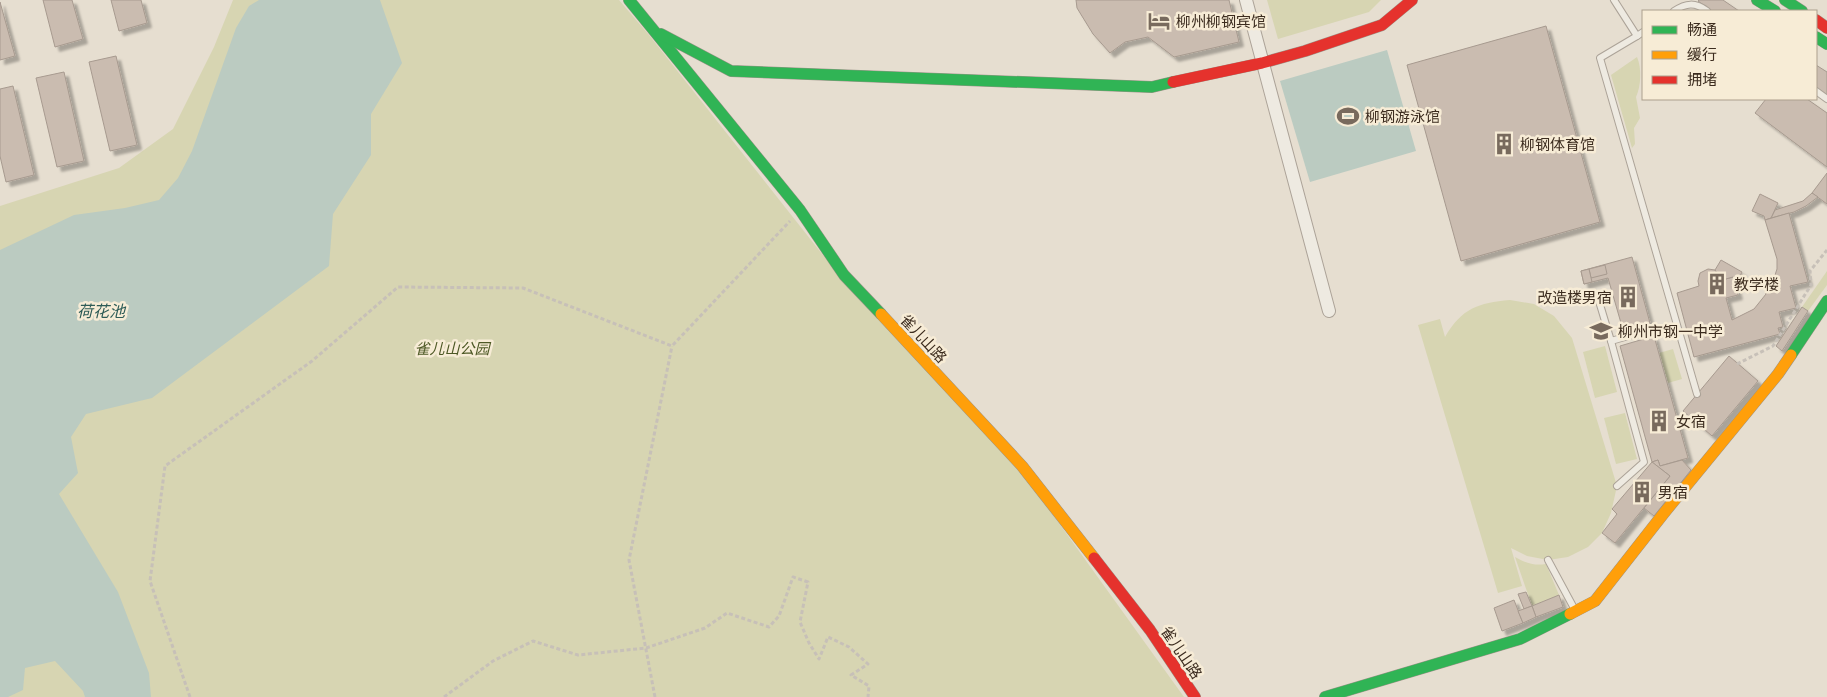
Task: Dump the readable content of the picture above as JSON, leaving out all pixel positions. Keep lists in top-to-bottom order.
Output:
{
  "streets": {
    "street": ["雀儿山路"]
  },
  "water": ["荷花池"],
  "parks": ["雀儿山公园"],
  "places": {
    "hotel": ["柳州柳钢宾馆"],
    "sports": ["柳钢游泳馆"],
    "building": [
      "柳钢体育馆",
      "教学楼",
      "改造楼男宿",
      "女宿",
      "男宿"
    ],
    "school or university": ["柳州市钢一中学"]
  },
  "legend": ["畅通", "缓行", "拥堵"]
}
